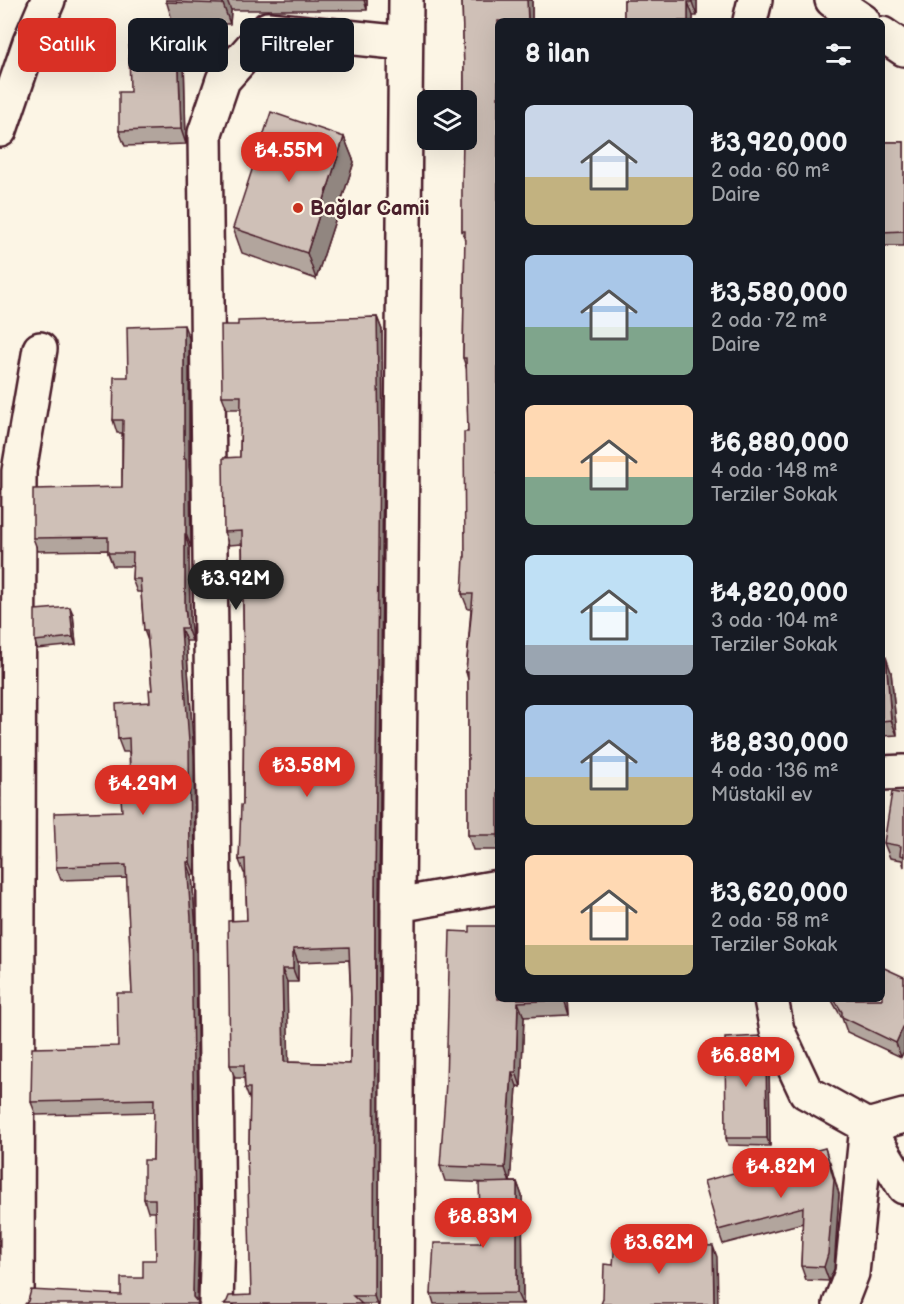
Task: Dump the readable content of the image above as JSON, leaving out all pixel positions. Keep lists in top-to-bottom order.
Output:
{
  "places": ["Bağlar Camii"],
  "page": {
    "chip": ["Satılık", "Kiralık", "Filtreler"],
    "heading": "8 ilan",
    "list": [
      {
        "name": "₺3,920,000",
        "note": "2 oda · 60 m² · Daire"
      },
      {
        "name": "₺3,580,000",
        "note": "2 oda · 72 m² · Daire"
      },
      {
        "name": "₺6,880,000",
        "note": "4 oda · 148 m² · Terziler Sokak"
      },
      {
        "name": "₺4,820,000",
        "note": "3 oda · 104 m² · Terziler Sokak"
      },
      {
        "name": "₺8,830,000",
        "note": "4 oda · 136 m² · Müstakil ev"
      },
      {
        "name": "₺3,620,000",
        "note": "2 oda · 58 m² · Terziler Sokak"
      }
    ],
    "price": [
      "₺4.55M",
      "₺3.92M",
      "₺3.58M",
      "₺4.29M",
      "₺6.88M",
      "₺4.82M",
      "₺8.83M",
      "₺3.62M"
    ]
  }
}
